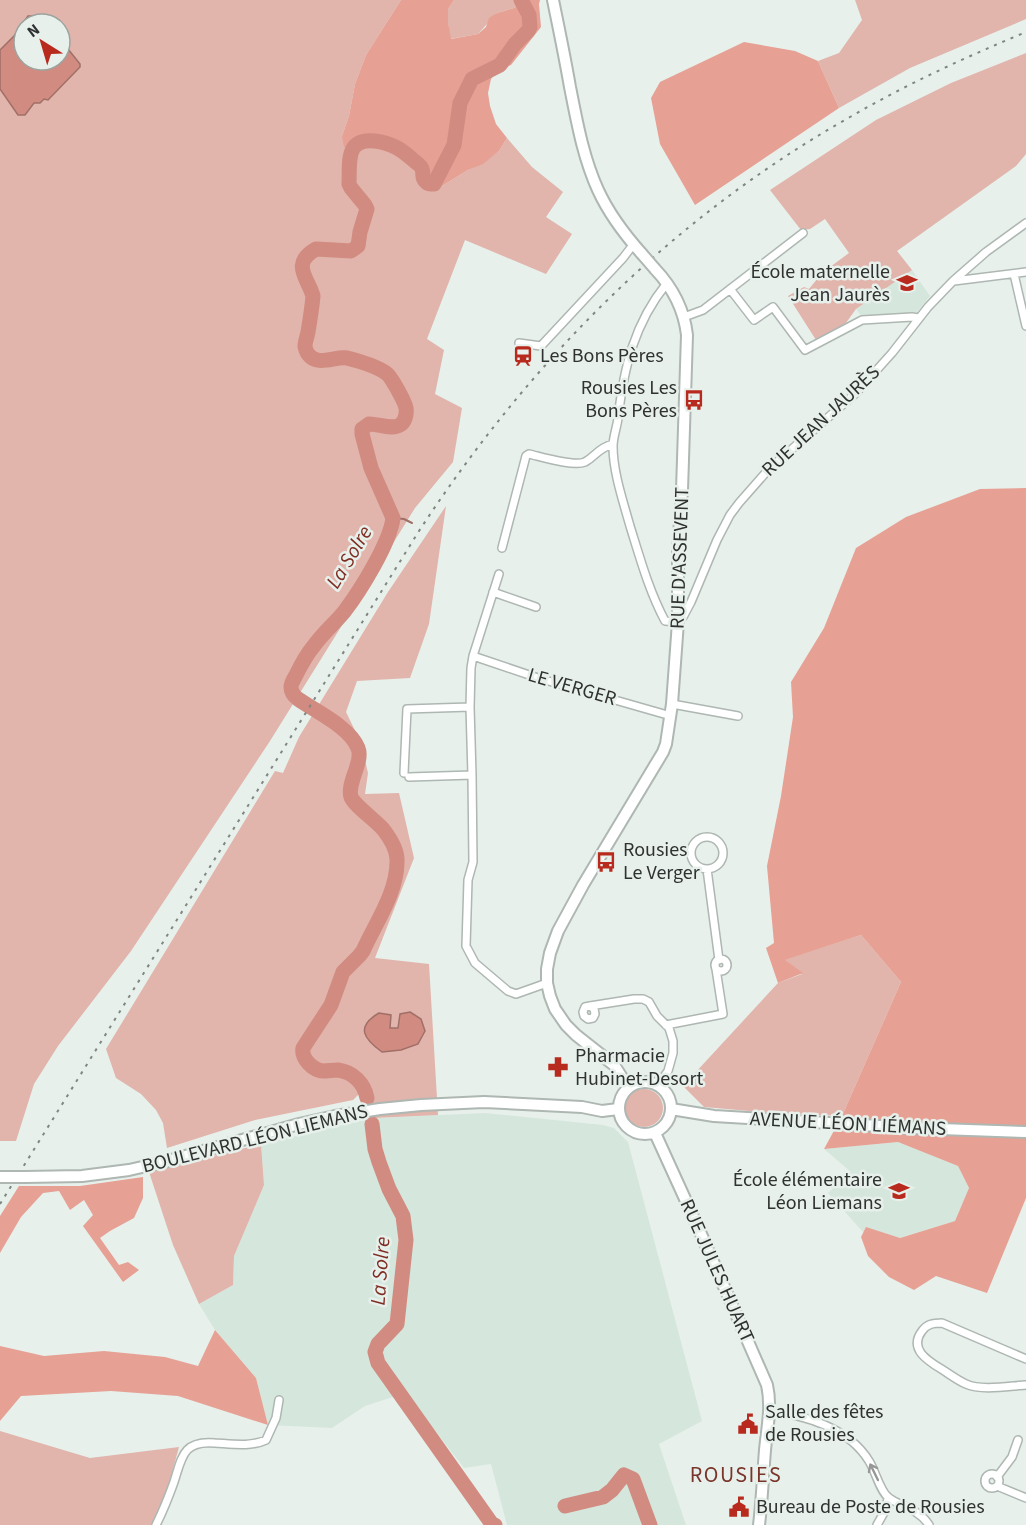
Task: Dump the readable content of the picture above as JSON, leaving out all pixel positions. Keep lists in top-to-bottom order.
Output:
{
  "streets": {
    "street": [
      "RUE JEAN JAURÈS",
      "RUE D'ASSEVENT",
      "LE VERGER",
      "AVENUE LÉON LIÉMANS",
      "BOULEVARD LÉON LIEMANS",
      "RUE JULES HUART"
    ]
  },
  "crossings": [
    ["RUE JEAN JAURÈS", "RUE D'ASSEVENT"],
    ["RUE D'ASSEVENT", "LE VERGER"],
    ["RUE D'ASSEVENT", "AVENUE LÉON LIÉMANS"],
    ["RUE D'ASSEVENT", "BOULEVARD LÉON LIEMANS"],
    ["RUE D'ASSEVENT", "RUE JULES HUART"],
    ["AVENUE LÉON LIÉMANS", "BOULEVARD LÉON LIEMANS"],
    ["AVENUE LÉON LIÉMANS", "RUE JULES HUART"],
    ["BOULEVARD LÉON LIEMANS", "RUE JULES HUART"]
  ],
  "districts": ["ROUSIES"],
  "water": ["La Solre"],
  "places": {
    "school or university": ["École maternelle Jean Jaurès", "École élémentaire Léon Liemans"],
    "station": ["Les Bons Pères"],
    "bus stop": ["Rousies Les Bons Pères", "Rousies Le Verger"],
    "pharmacy": ["Pharmacie Hubinet-Desort"],
    "public building": ["Salle des fêtes de Rousies", "Bureau de Poste de Rousies"]
  },
  "north": "top left"
}
